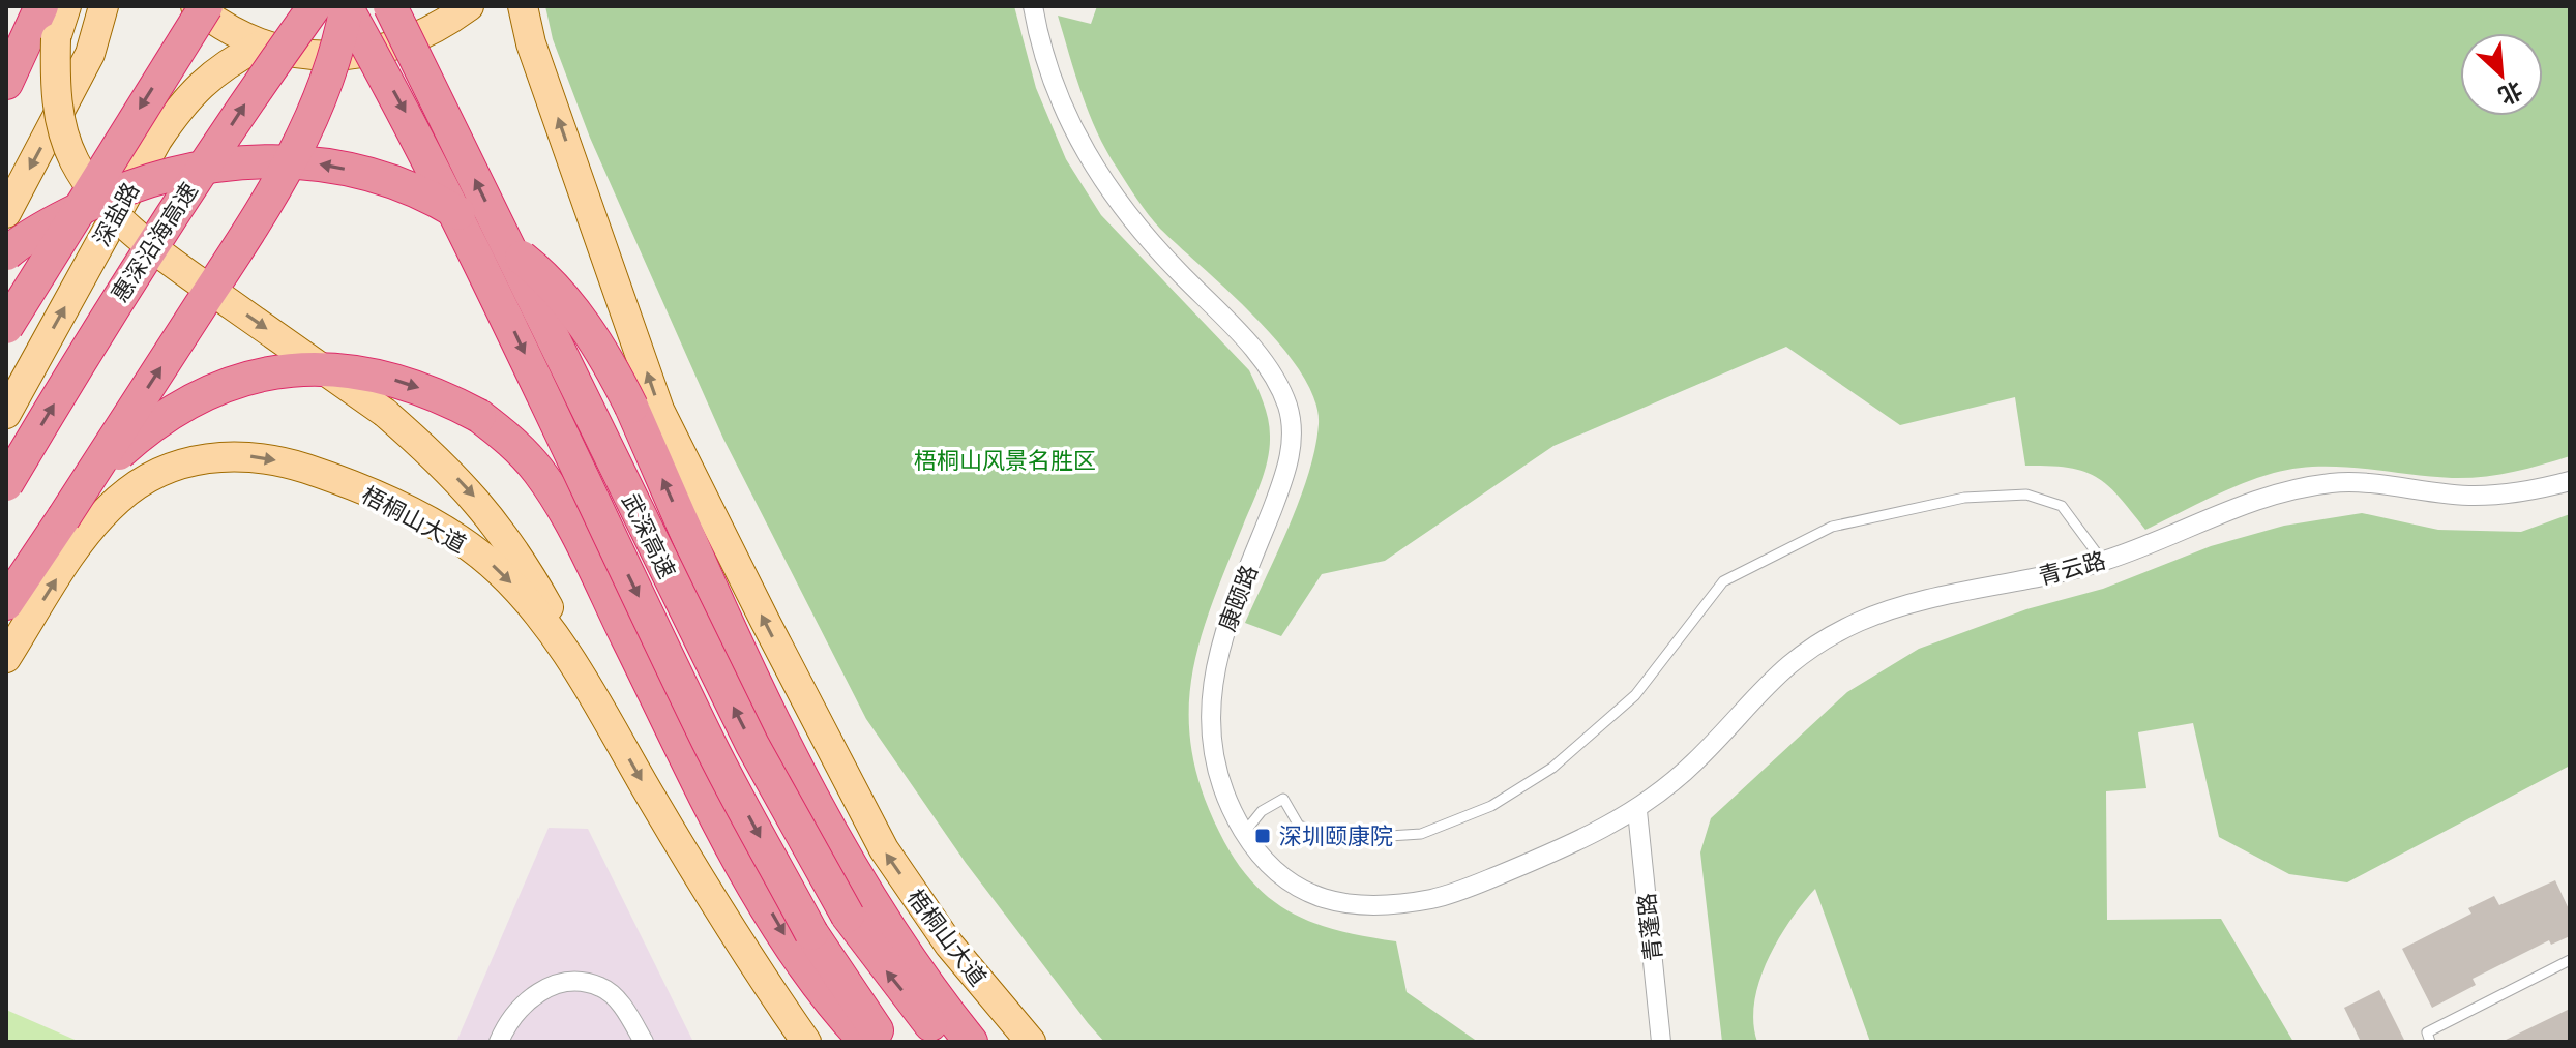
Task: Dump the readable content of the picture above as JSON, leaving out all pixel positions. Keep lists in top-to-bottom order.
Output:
{
  "streets": {
    "highway": ["惠深沿海高速", "武深高速"],
    "main road": ["深盐路", "梧桐山大道"],
    "street": ["青云路", "康颐路", "青蓬路"]
  },
  "crossings": [
    ["青云路", "康颐路"],
    ["青云路", "青蓬路"],
    ["康颐路", "青蓬路"]
  ],
  "parks": ["梧桐山风景名胜区"],
  "places": {
    "transit": ["深圳颐康院"]
  },
  "north": "bottom right"
}
